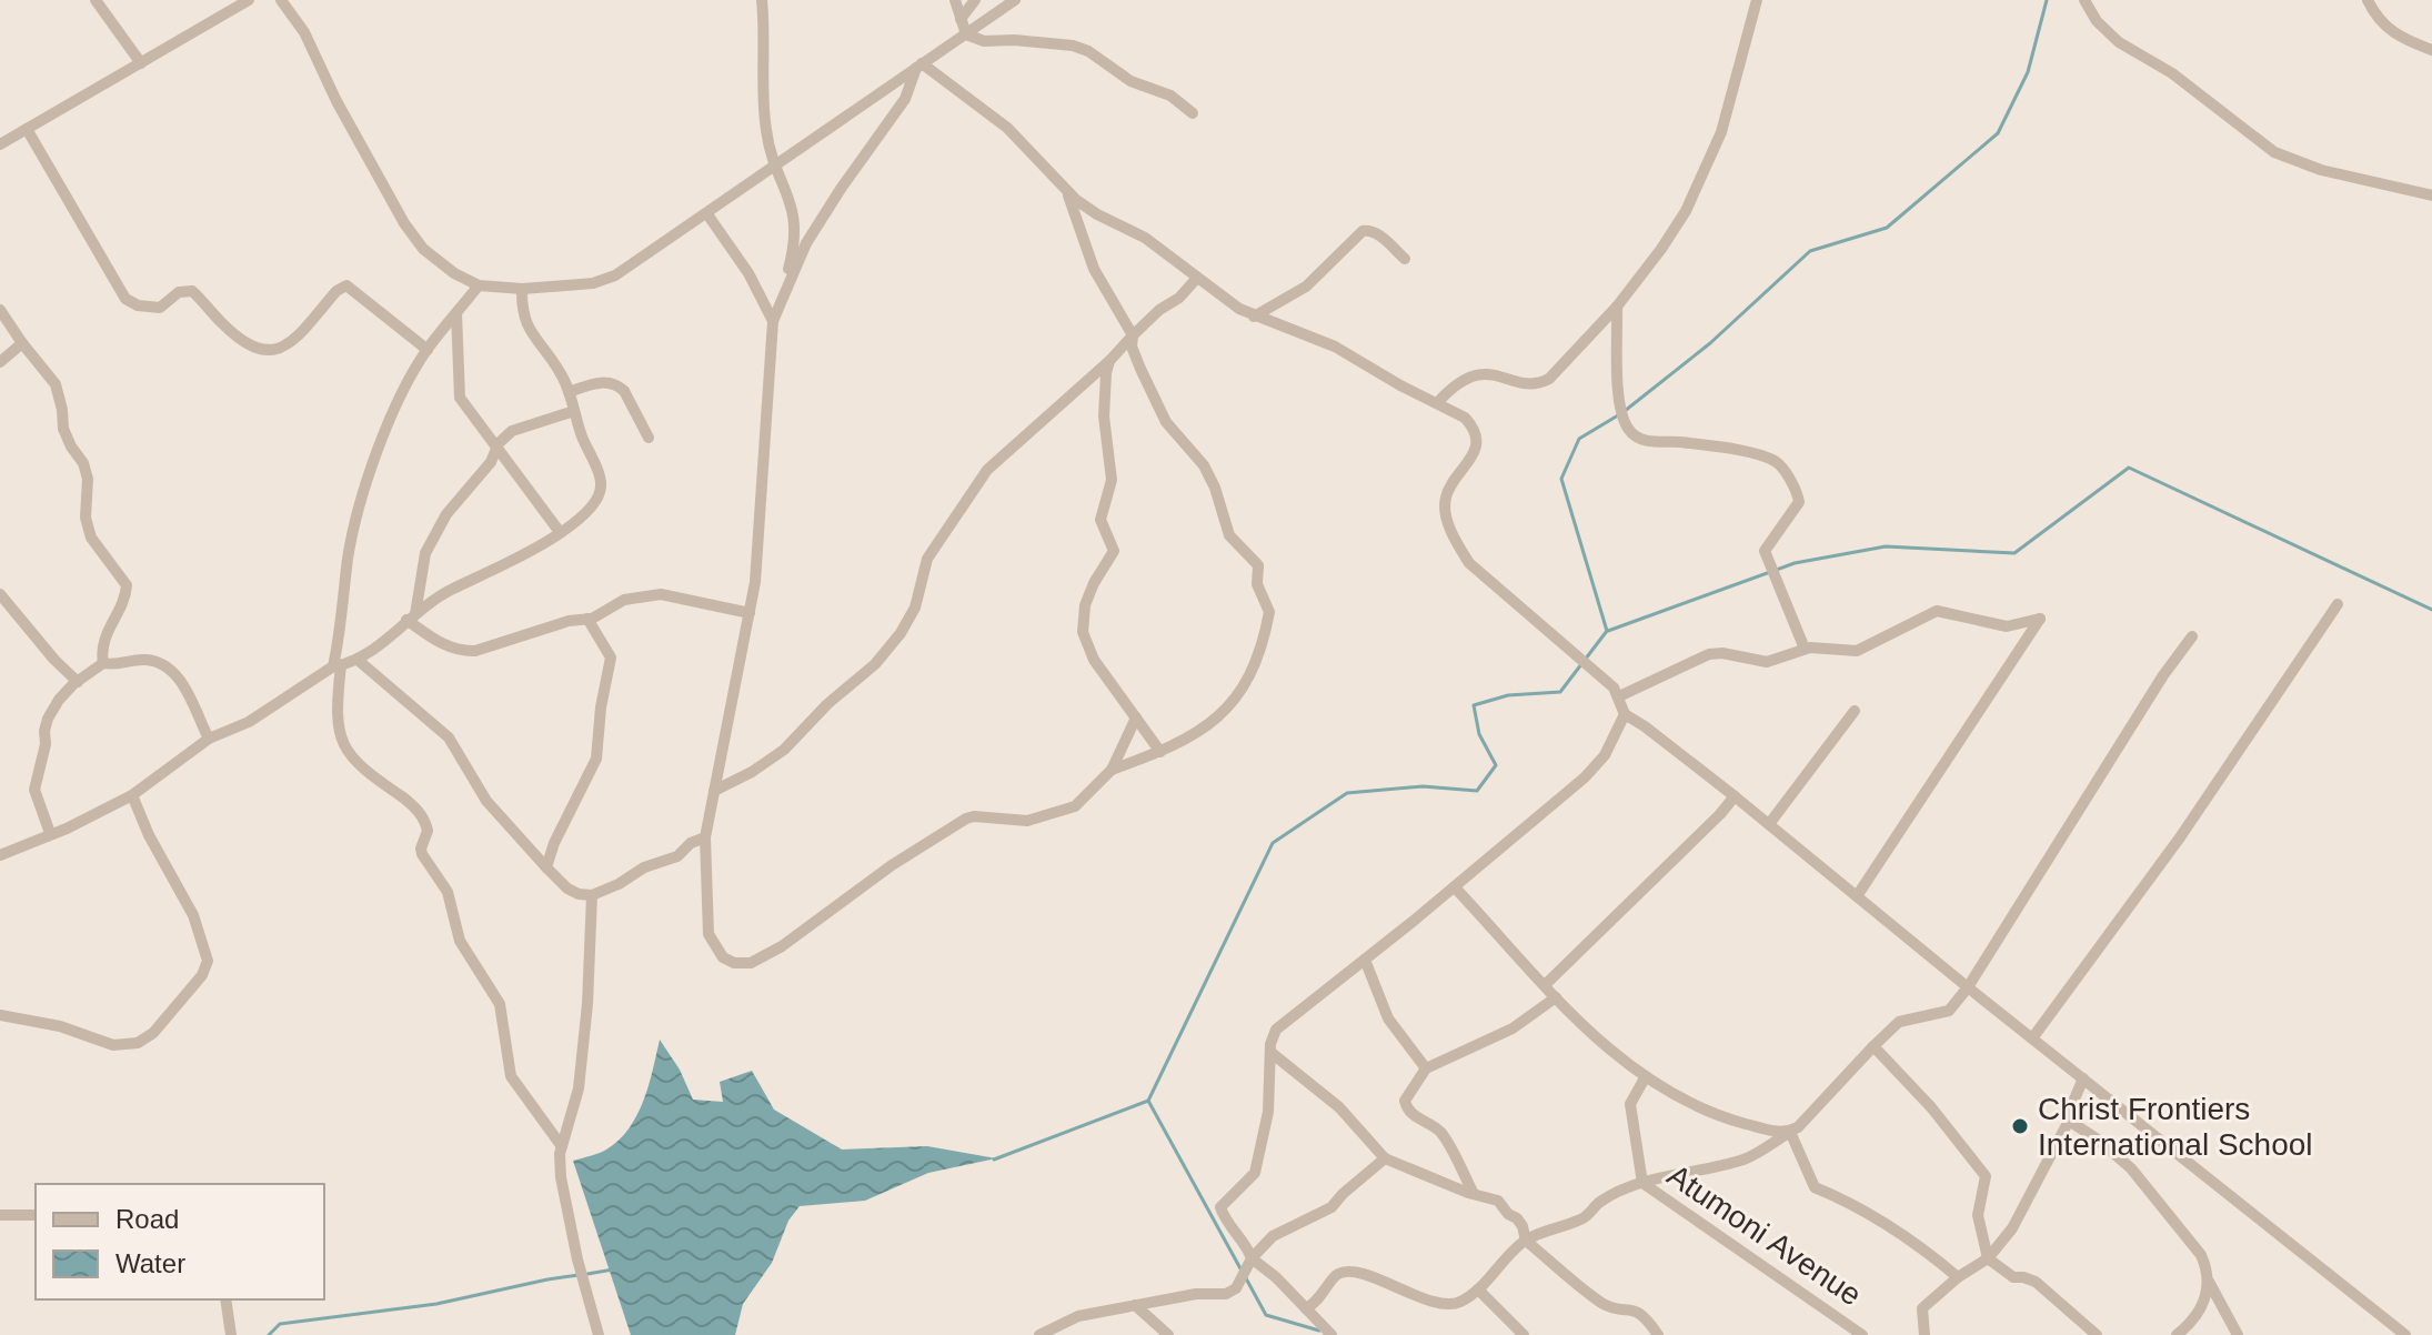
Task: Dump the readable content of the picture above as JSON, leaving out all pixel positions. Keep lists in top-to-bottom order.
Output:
{
  "streets": {
    "street": ["Atumoni Avenue"]
  },
  "places": ["Christ Frontiers International School"],
  "legend": ["Road", "Water"]
}
